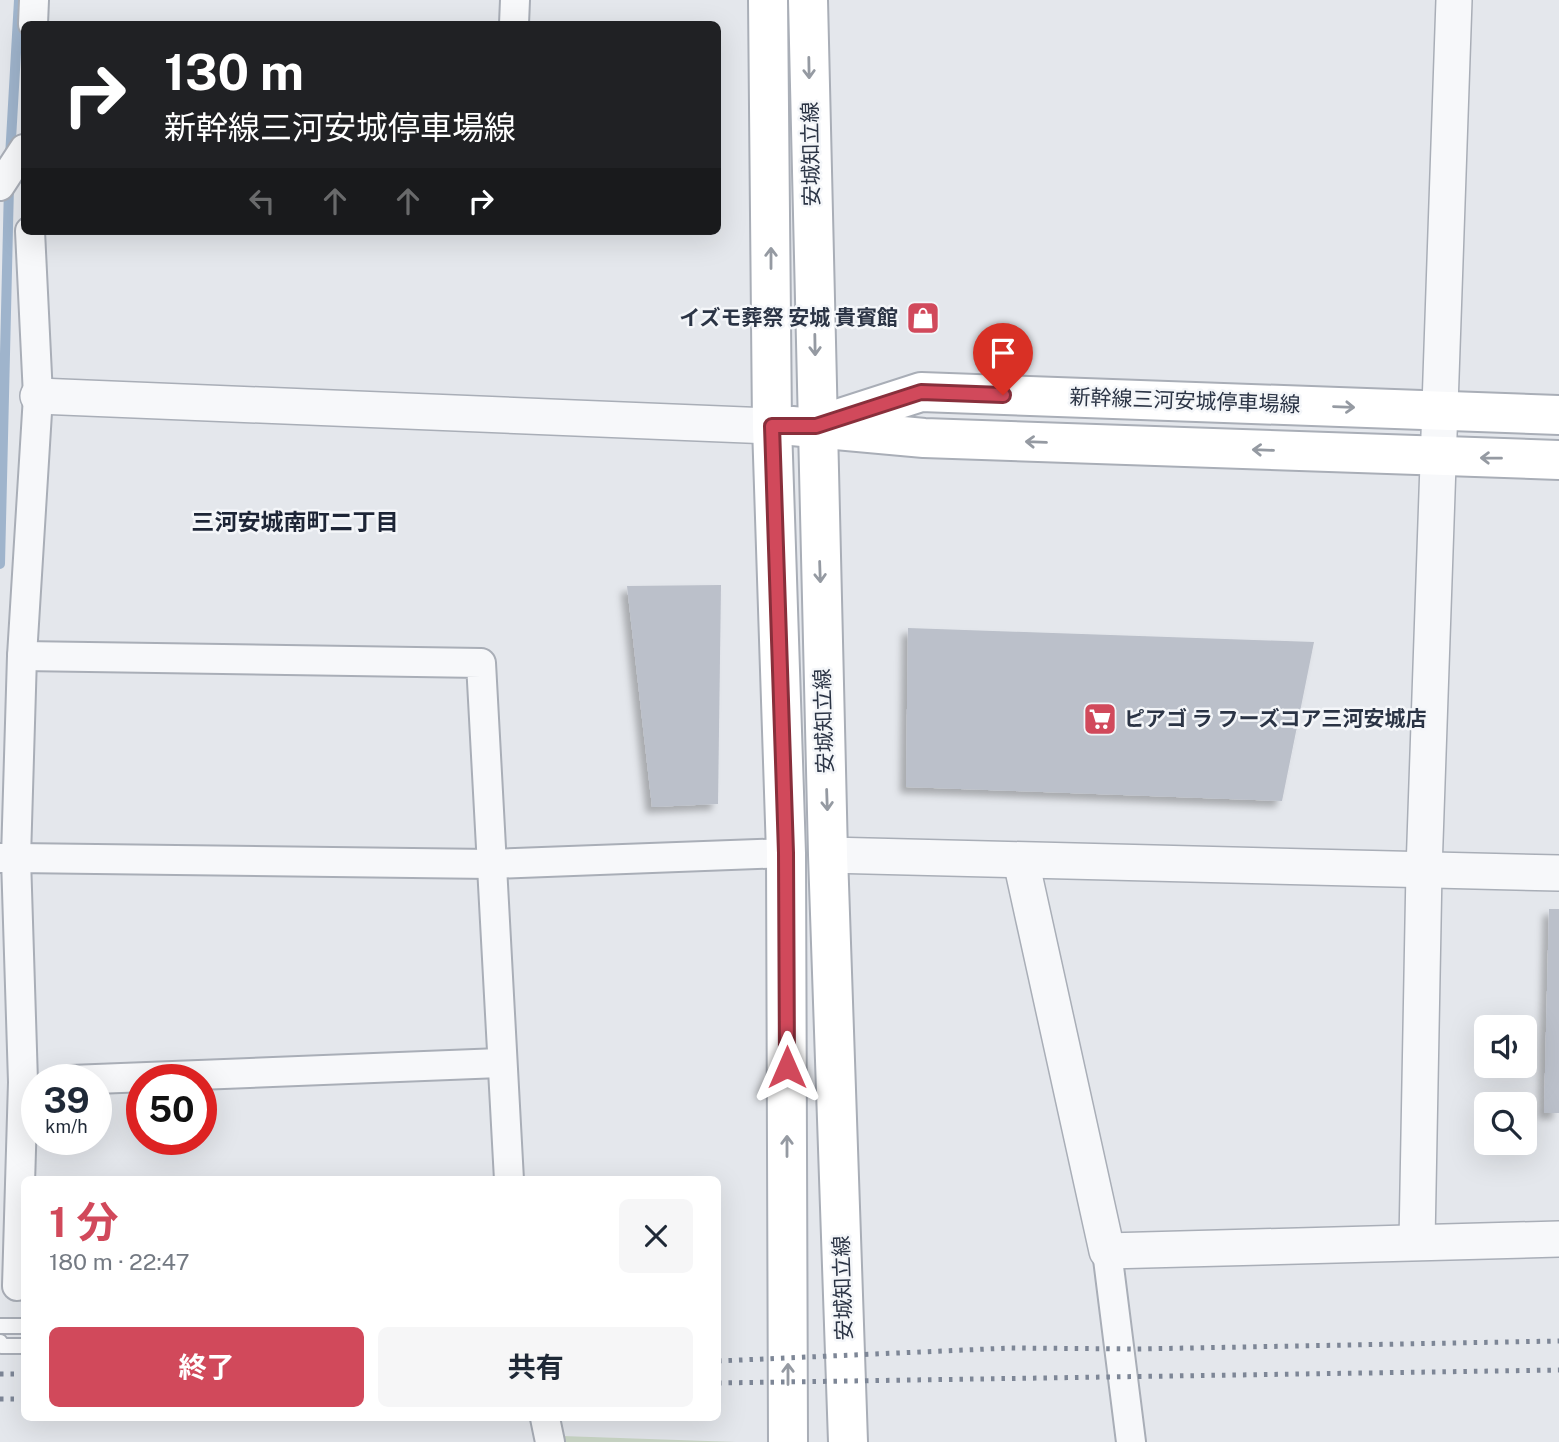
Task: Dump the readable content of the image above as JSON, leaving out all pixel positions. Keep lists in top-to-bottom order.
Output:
{
  "streets": {
    "main road": ["安城知立線", "新幹線三河安城停車場線"]
  },
  "crossings": [
    ["安城知立線", "新幹線三河安城停車場線"]
  ],
  "districts": ["三河安城南町二丁目"],
  "places": {
    "shop": ["イズモ葬祭 安城 貴賓館"],
    "supermarket": ["ピアゴ ラ フーズコア三河安城店"]
  },
  "page": {
    "turn": ["130 m", "新幹線三河安城停車場線"],
    "speed": "39 km/h",
    "limit": "50",
    "heading": ["1 分", "180 m · 22:47"],
    "buttons": ["終了", "共有"]
  }
}
